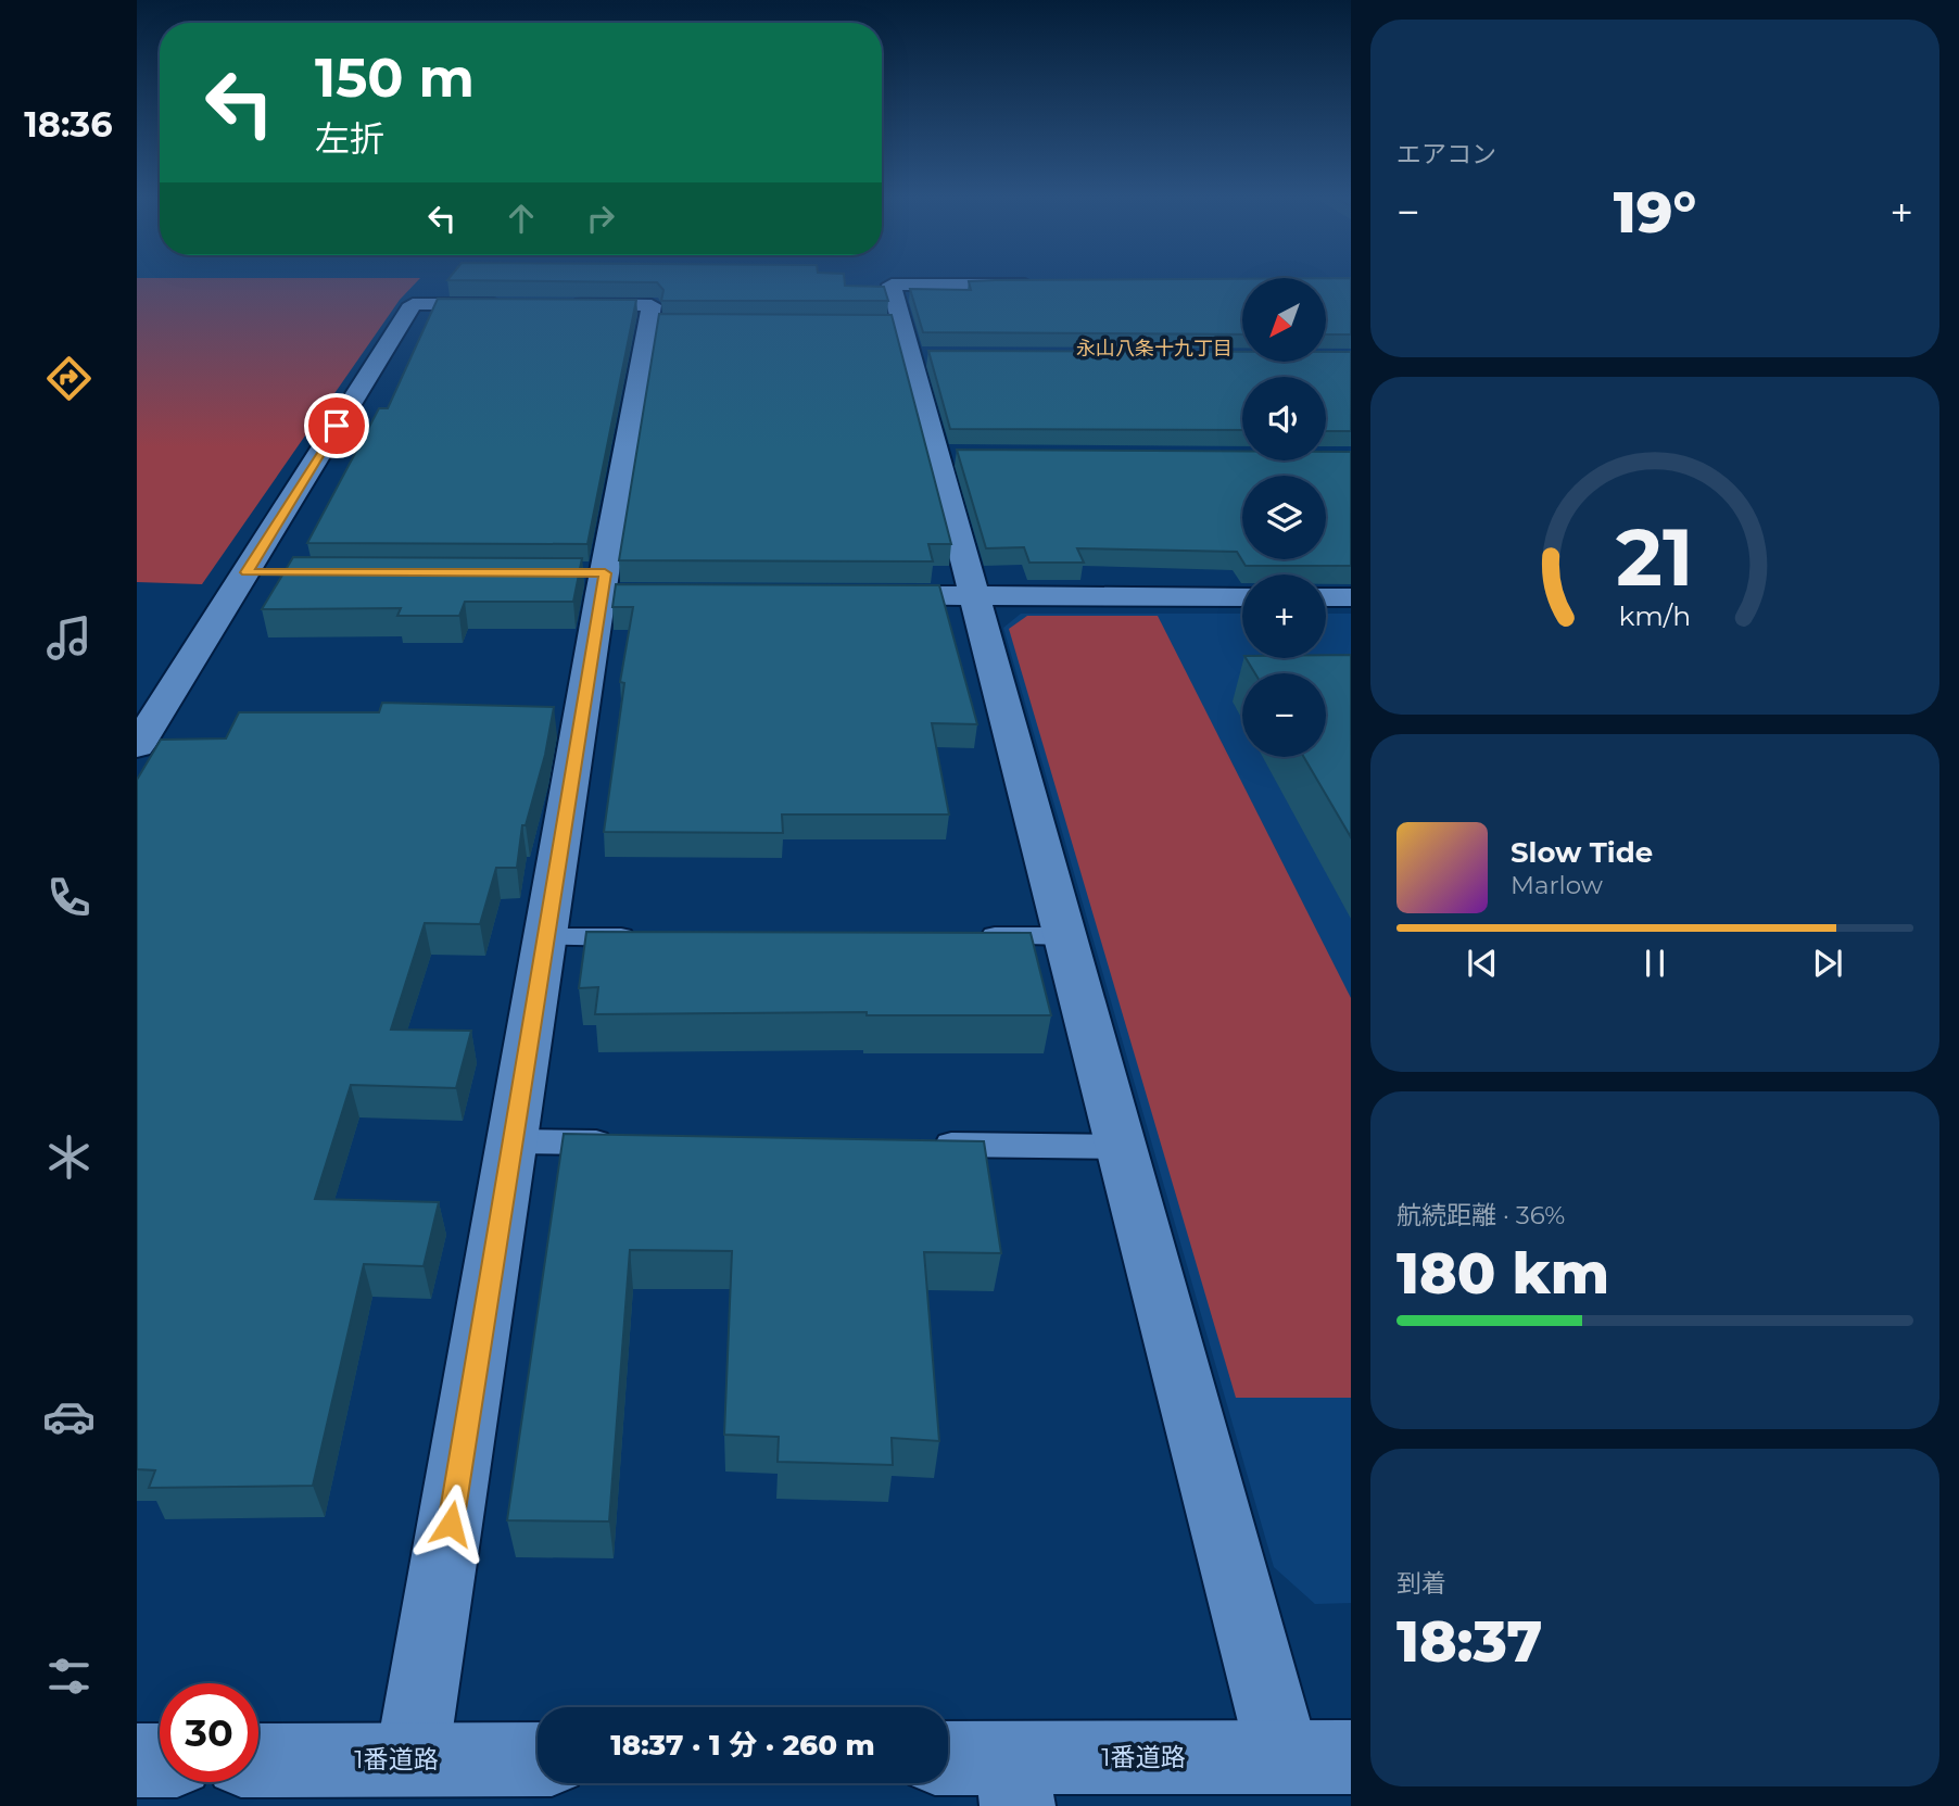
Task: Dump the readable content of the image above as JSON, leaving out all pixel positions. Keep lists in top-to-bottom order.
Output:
{
  "streets": {
    "street": ["1番道路"]
  },
  "districts": ["永山八条十九丁目"],
  "north": "bottom left",
  "page": {
    "tabs": "18:36",
    "tile": [
      "エアコン",
      ["航続距離 · 36%", "180 km"],
      ["到着", "18:37"]
    ],
    "turn": ["150 m", "左折"],
    "heat": ["−", "19°", "+"],
    "map_buttons": ["+", "−"],
    "song": ["Slow Tide", "Marlow"],
    "limit": "30",
    "trip": "18:37 · 1 分 · 260 m",
    "gauge": ["21", "km/h"]
  }
}
